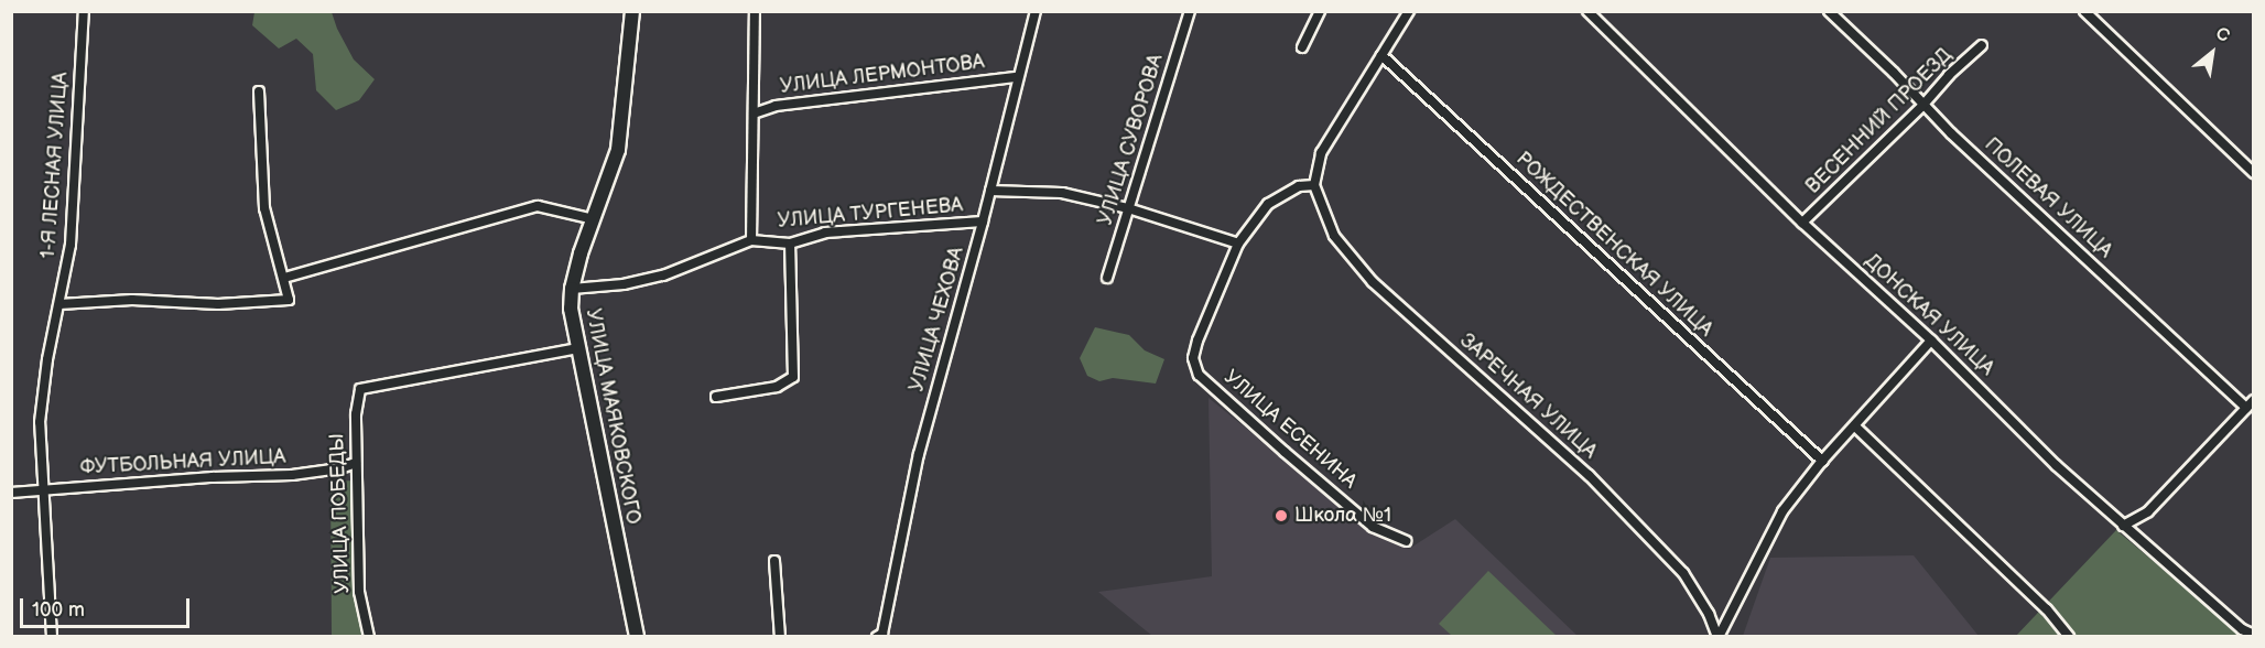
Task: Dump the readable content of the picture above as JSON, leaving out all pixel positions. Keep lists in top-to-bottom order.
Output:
{
  "streets": {
    "street": [
      "УЛИЦА ЛЕРМОНТОВА",
      "ВЕСЕННИЙ ПРОЕЗД",
      "УЛИЦА СУВОРОВА",
      "1-Я ЛЕСНАЯ УЛИЦА",
      "ПОЛЕВАЯ УЛИЦА",
      "УЛИЦА ТУРГЕНЕВА",
      "РОЖДЕСТВЕНСКАЯ УЛИЦА",
      "ДОНСКАЯ УЛИЦА",
      "УЛИЦА ЧЕХОВА",
      "ЗАРЕЧНАЯ УЛИЦА",
      "УЛИЦА МАЯКОВСКОГО",
      "УЛИЦА ЕСЕНИНА",
      "ФУТБОЛЬНАЯ УЛИЦА",
      "УЛИЦА ПОБЕДЫ"
    ]
  },
  "crossings": [
    ["УЛИЦА ЛЕРМОНТОВА", "УЛИЦА ЧЕХОВА"],
    ["ВЕСЕННИЙ ПРОЕЗД", "ПОЛЕВАЯ УЛИЦА"],
    ["ВЕСЕННИЙ ПРОЕЗД", "ДОНСКАЯ УЛИЦА"],
    ["1-Я ЛЕСНАЯ УЛИЦА", "ФУТБОЛЬНАЯ УЛИЦА"],
    ["УЛИЦА ТУРГЕНЕВА", "УЛИЦА ЧЕХОВА"],
    ["УЛИЦА ТУРГЕНЕВА", "УЛИЦА МАЯКОВСКОГО"],
    ["УЛИЦА МАЯКОВСКОГО", "УЛИЦА ПОБЕДЫ"],
    ["ФУТБОЛЬНАЯ УЛИЦА", "УЛИЦА ПОБЕДЫ"]
  ],
  "places": ["Школа №1"],
  "scale_bar": "100 m",
  "north": "top right"
}
